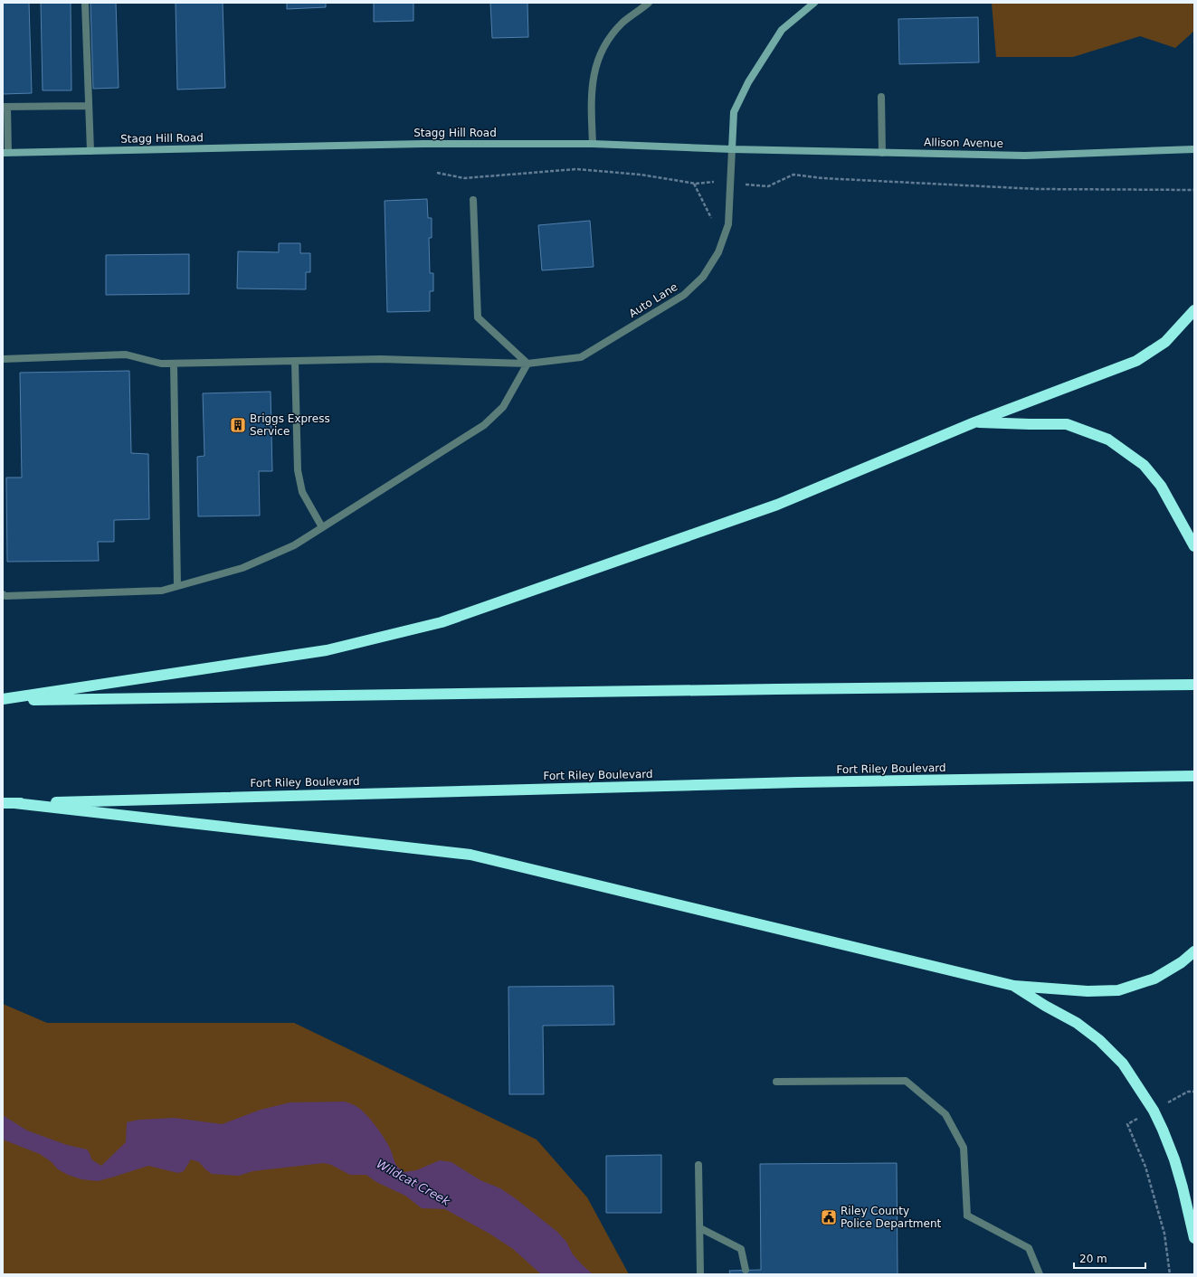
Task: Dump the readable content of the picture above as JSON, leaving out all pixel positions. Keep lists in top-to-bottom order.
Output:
{
  "streets": {
    "highway": ["Fort Riley Boulevard"],
    "street": ["Stagg Hill Road", "Allison Avenue", "Auto Lane"]
  },
  "crossings": [
    ["Stagg Hill Road", "Allison Avenue"],
    ["Stagg Hill Road", "Auto Lane"],
    ["Allison Avenue", "Auto Lane"]
  ],
  "water": ["Wildcat Creek"],
  "places": {
    "building": ["Briggs Express Service"],
    "public building": ["Riley County Police Department"]
  },
  "scale_bar": "20 m"
}
